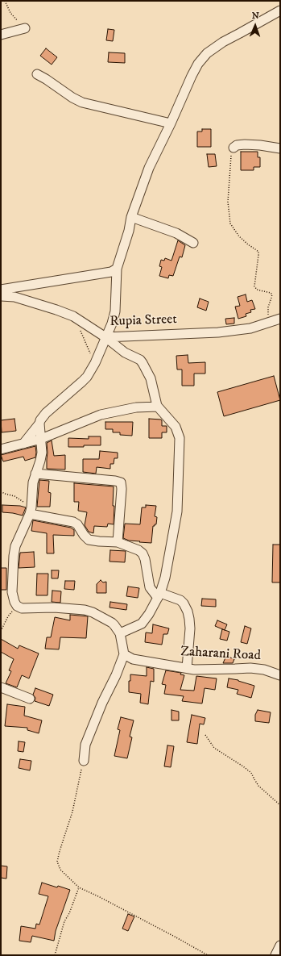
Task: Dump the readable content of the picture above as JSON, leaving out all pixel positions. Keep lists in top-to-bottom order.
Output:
{
  "streets": {
    "street": ["Rupia Street", "Zaharani Road"]
  },
  "north": "top"
}
